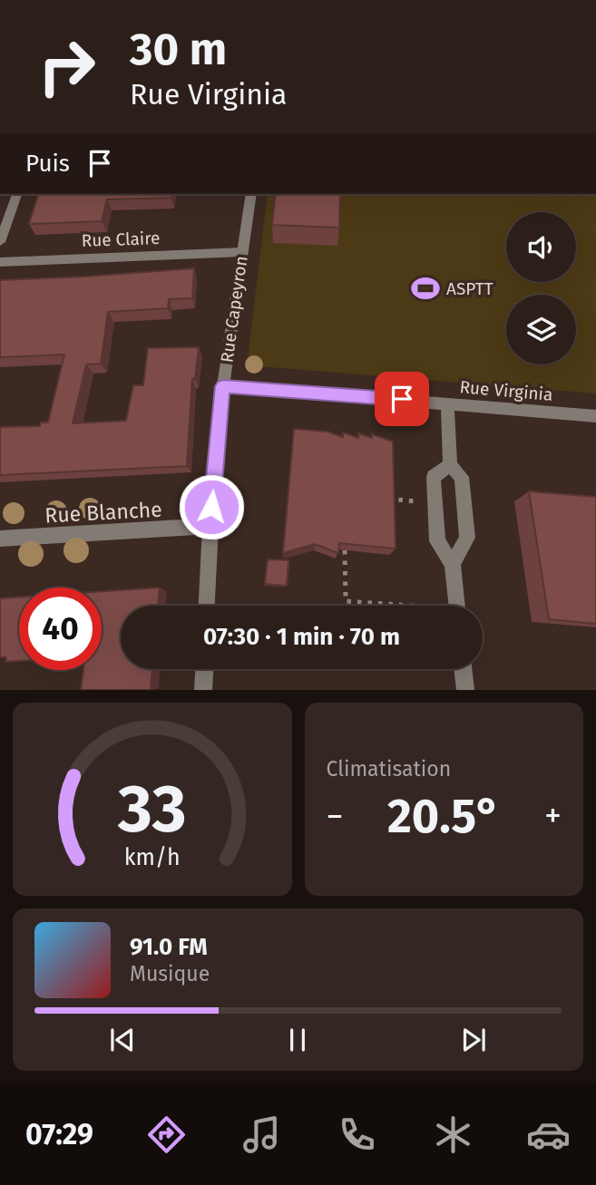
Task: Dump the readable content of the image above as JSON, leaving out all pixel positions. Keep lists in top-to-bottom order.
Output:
{
  "streets": {
    "street": [
      "Rue Claire",
      "Rue Capeyron",
      "Rue Virginia",
      "Rue Blanche"
    ]
  },
  "crossings": [
    ["Rue Claire", "Rue Capeyron"],
    ["Rue Capeyron", "Rue Virginia"],
    ["Rue Capeyron", "Rue Blanche"]
  ],
  "places": {
    "sports": ["ASPTT"]
  },
  "page": {
    "turn": ["30 m", "Rue Virginia"],
    "then": "Puis",
    "limit": "40",
    "trip": "07:30 · 1 min · 70 m",
    "tile": "Climatisation",
    "heat": ["−", "20.5°", "+"],
    "song": ["91.0 FM", "Musique"],
    "tabs": "07:29",
    "gauge": ["33", "km/h"]
  }
}
